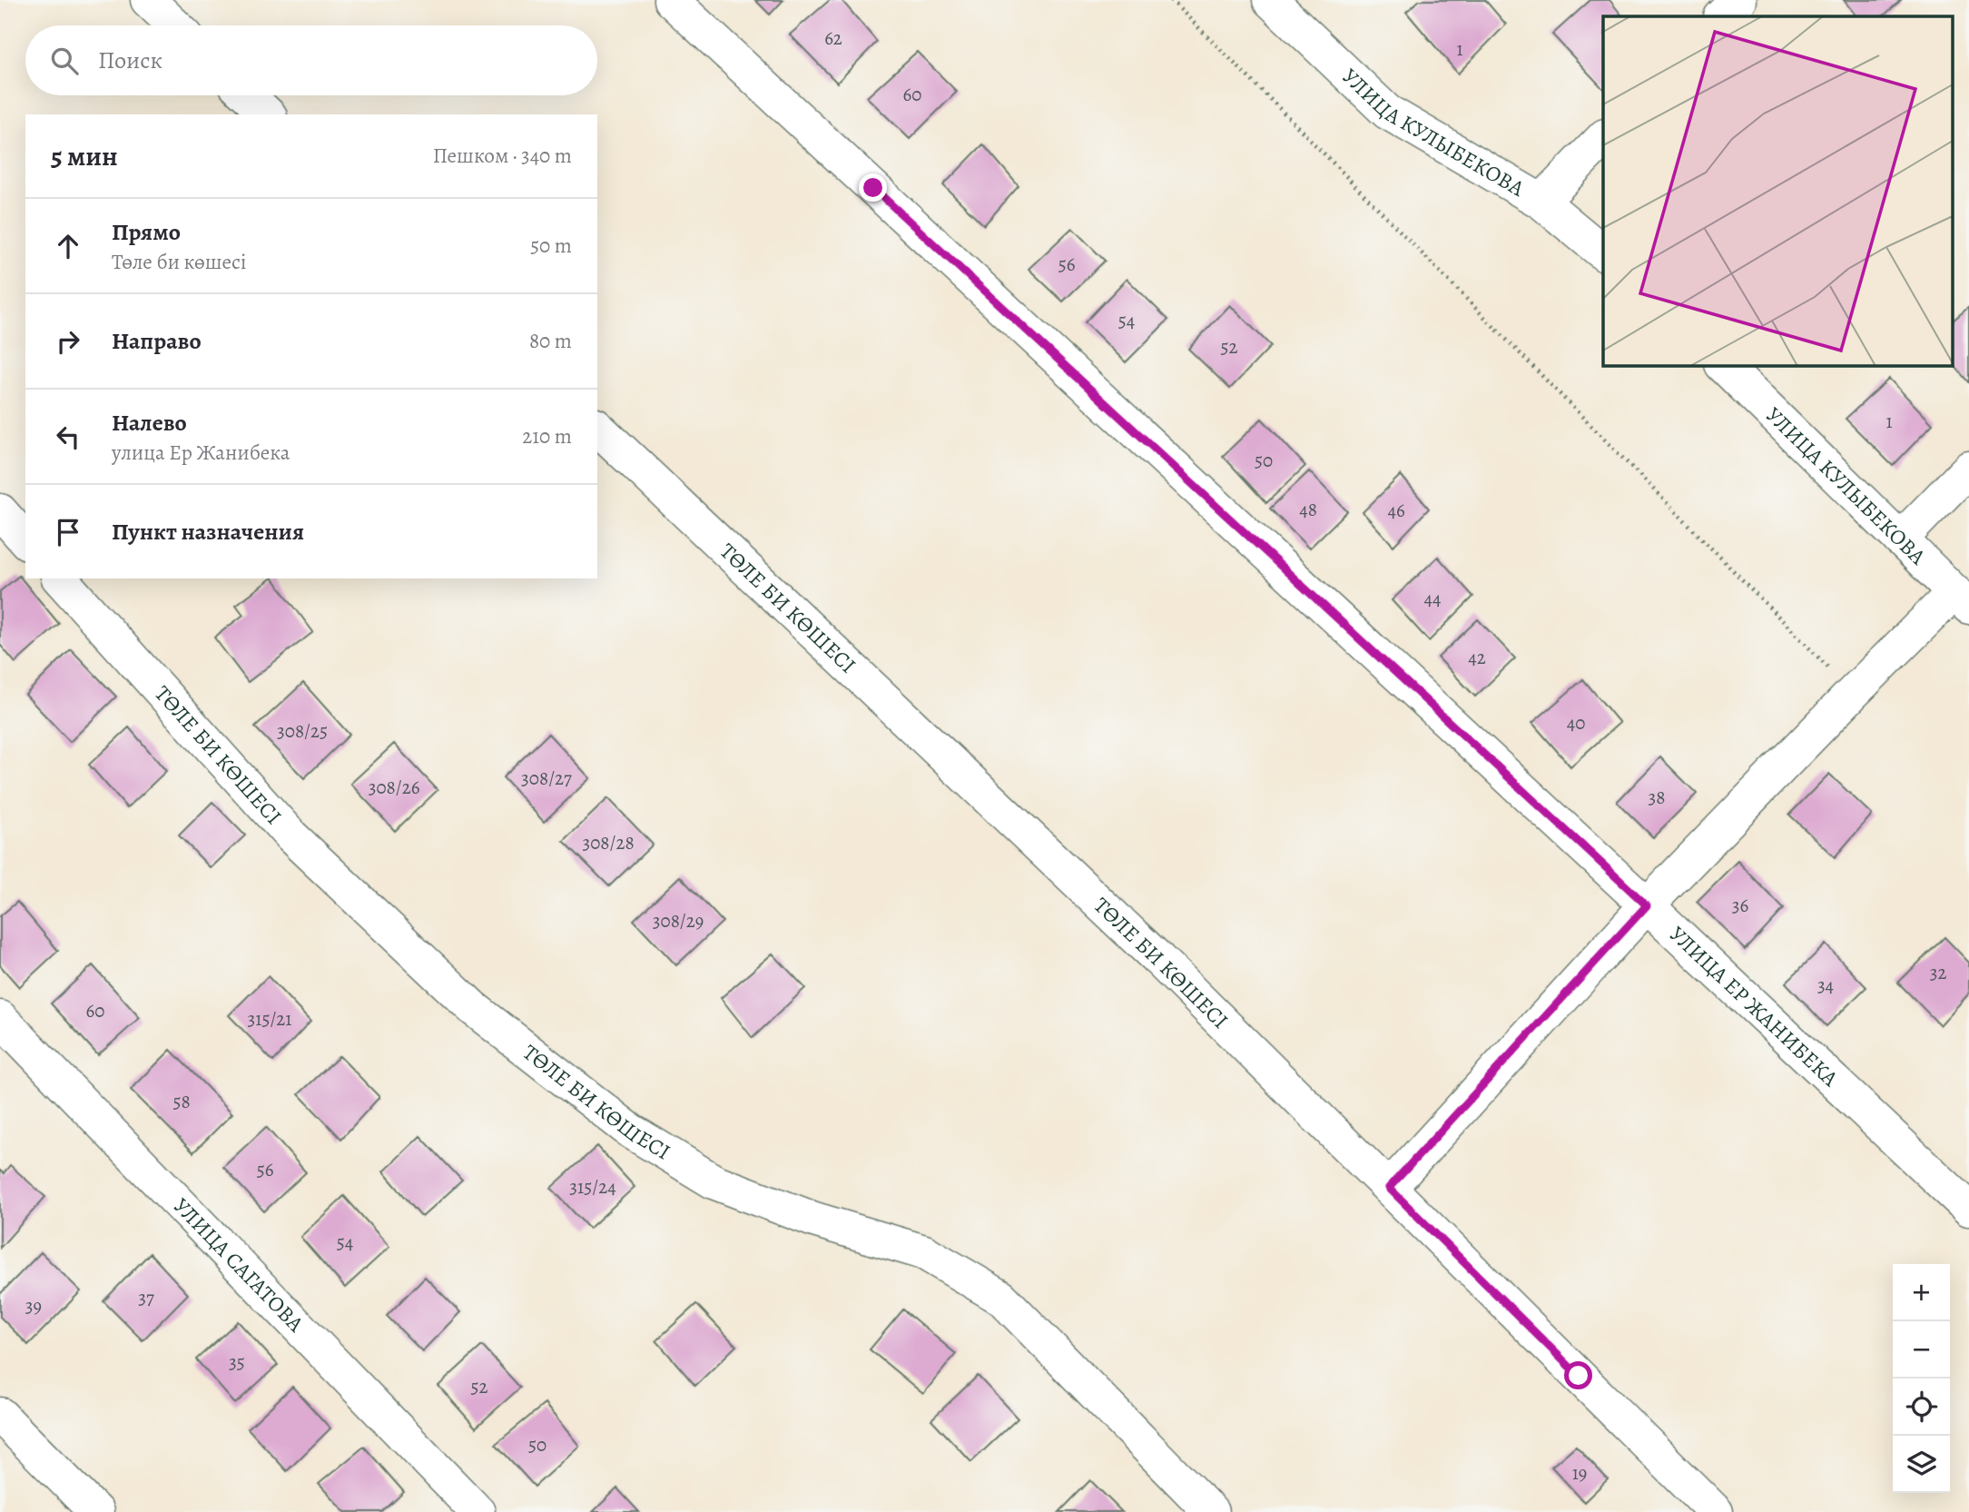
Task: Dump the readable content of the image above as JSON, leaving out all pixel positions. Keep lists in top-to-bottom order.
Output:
{
  "streets": {
    "street": [
      "УЛИЦА КУЛЫБЕКОВА",
      "ТӨЛЕ БИ КӨШЕСІ",
      "УЛИЦА ЕР ЖАНИБЕКА",
      "УЛИЦА САГАТОВА"
    ]
  },
  "house_numbers": [
    "62",
    "1",
    "60",
    "56",
    "54",
    "52",
    "1",
    "50",
    "48",
    "46",
    "44",
    "42",
    "40",
    "308/25",
    "308/27",
    "308/26",
    "38",
    "308/28",
    "36",
    "308/29",
    "32",
    "34",
    "60",
    "315/21",
    "58",
    "56",
    "315/24",
    "54",
    "37",
    "39",
    "35",
    "52",
    "50",
    "19"
  ],
  "page": {
    "search": "Поиск",
    "heading": ["5 мин", "Пешком · 340 m"],
    "list": [
      ["Прямо", "Төле би көшесі", "50 m"],
      ["Направо", "80 m"],
      ["Налево", "улица Ер Жанибека", "210 m"],
      "Пункт назначения"
    ],
    "map_buttons": ["+", "−"]
  }
}
